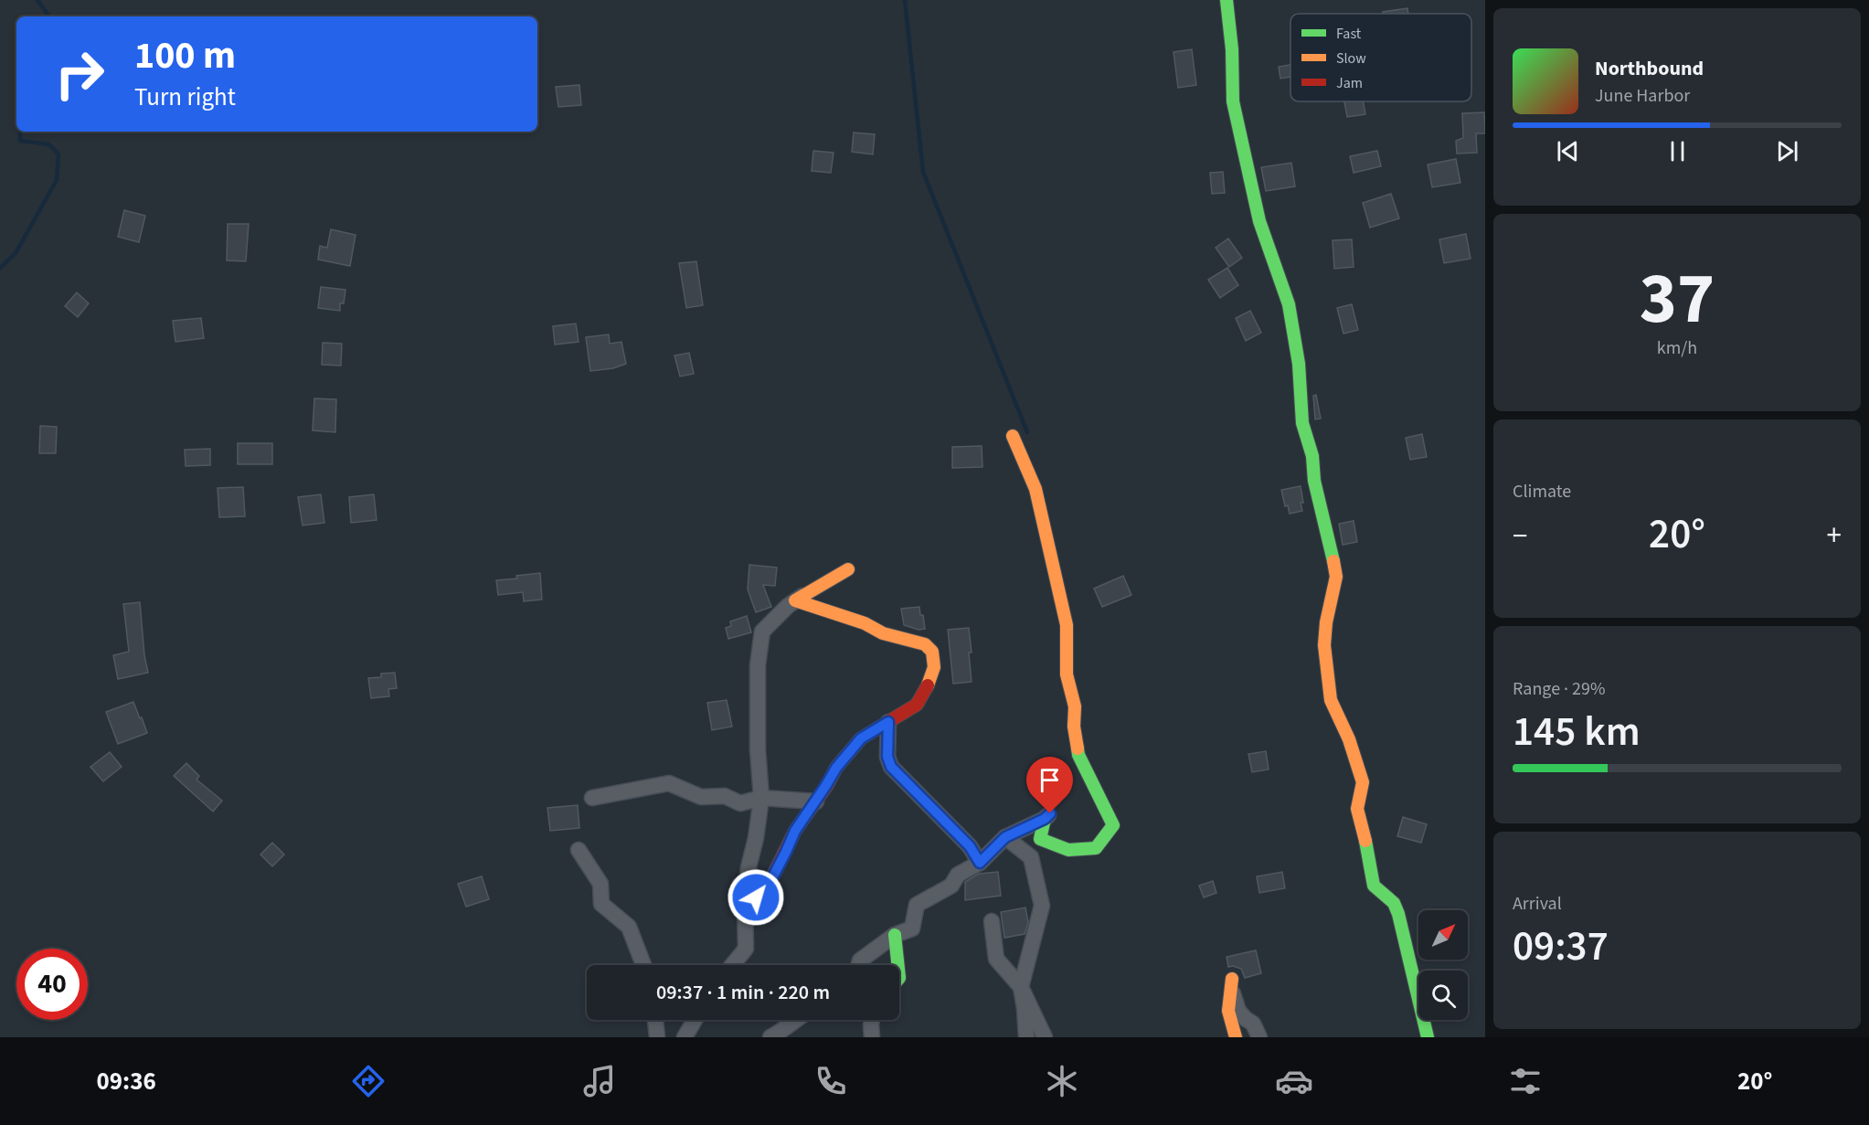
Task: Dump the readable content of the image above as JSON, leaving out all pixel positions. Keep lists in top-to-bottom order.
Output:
{
  "legend": ["Fast", "Slow", "Jam"],
  "north": "top right",
  "page": {
    "turn": ["100 m", "Turn right"],
    "song": ["Northbound", "June Harbor"],
    "tile": [
      ["37", "km/h"],
      "Climate",
      ["Range · 29%", "145 km"],
      ["Arrival", "09:37"]
    ],
    "heat": ["−", "20°", "+"],
    "limit": "40",
    "trip": "09:37 · 1 min · 220 m",
    "tabs": ["09:36", "20°"]
  }
}
